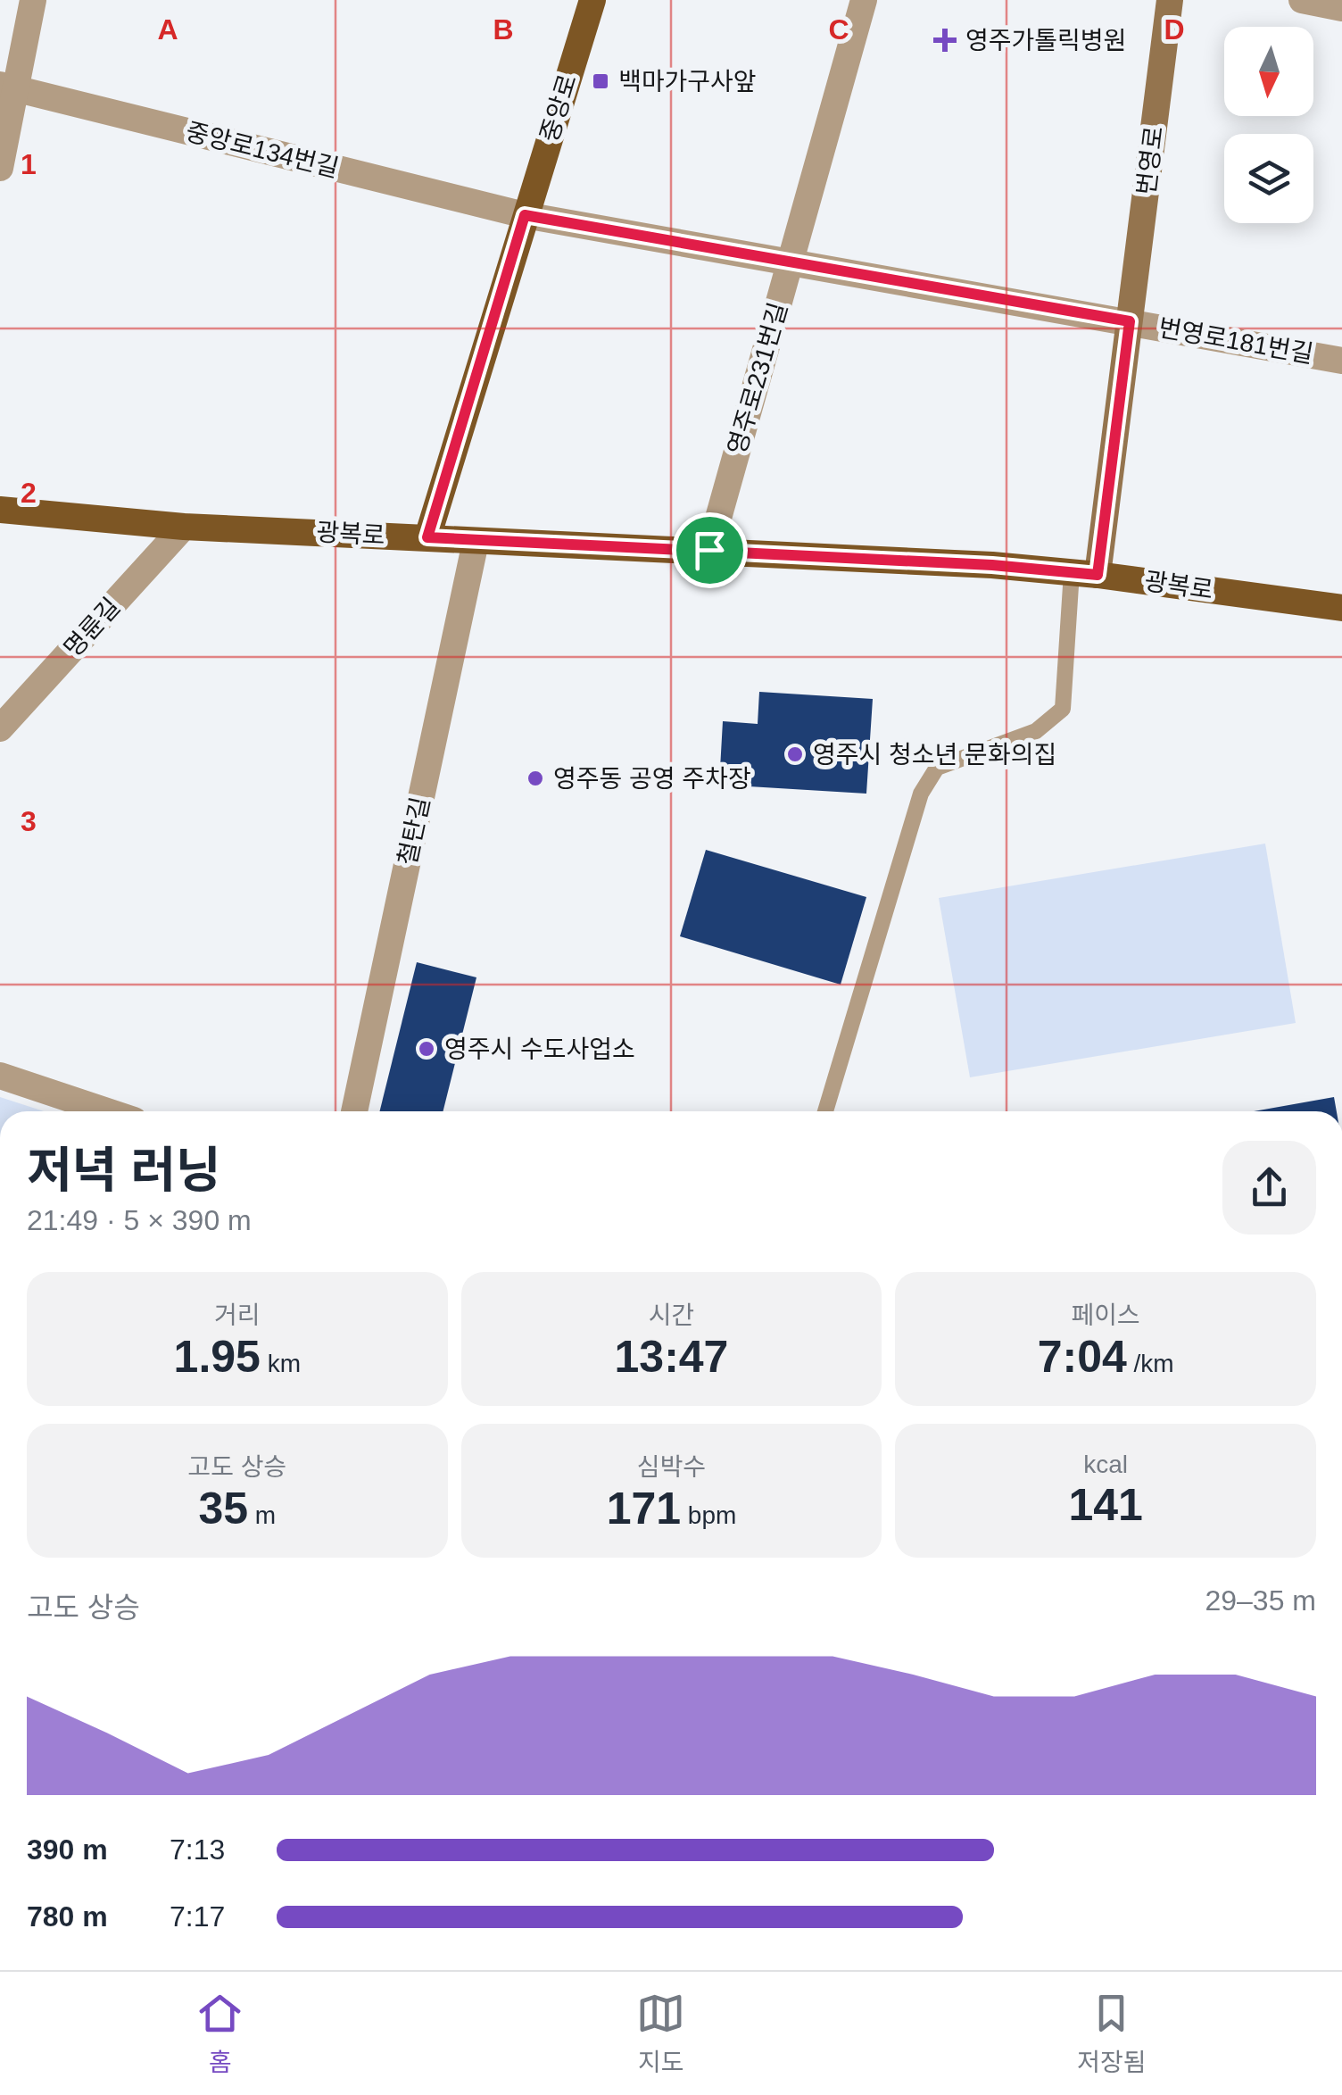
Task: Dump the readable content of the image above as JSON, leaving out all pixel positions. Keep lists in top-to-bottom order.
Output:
{
  "streets": {
    "main road": ["중앙로", "광복로"],
    "street": [
      "중앙로134번길",
      "번영로",
      "번영로181번길",
      "영주로231번길",
      "명륜길",
      "철탄길"
    ]
  },
  "crossings": [
    ["중앙로", "중앙로134번길"],
    ["중앙로", "광복로"],
    ["번영로", "번영로181번길"],
    ["번영로", "광복로"],
    ["영주로231번길", "광복로"],
    ["광복로", "명륜길"],
    ["광복로", "철탄길"]
  ],
  "places": {
    "health": ["영주가톨릭병원"],
    "transit": ["백마가구사앞"],
    "other": ["영주시 청소년 문화의집", "영주동 공영 주차장", "영주시 수도사업소"]
  },
  "north": "bottom",
  "page": {
    "heading": ["저녁 러닝", "21:49 · 5 × 390 m"],
    "stats": [
      ["거리", "1.95 km"],
      ["시간", "13:47"],
      ["페이스", "7:04 /km"],
      ["고도 상승", "35 m"],
      ["심박수", "171 bpm"],
      ["kcal", "141"]
    ],
    "chart": ["고도 상승", "29–35 m"],
    "list": [
      {
        "name": "390 m",
        "note": "7:13"
      },
      {
        "name": "780 m",
        "note": "7:17"
      }
    ],
    "tabs": ["홈", "지도", "저장됨"]
  },
  "grid": {
    "columns": [
      "A",
      "B",
      "C",
      "D"
    ],
    "rows": ["1", "2", "3"]
  }
}
